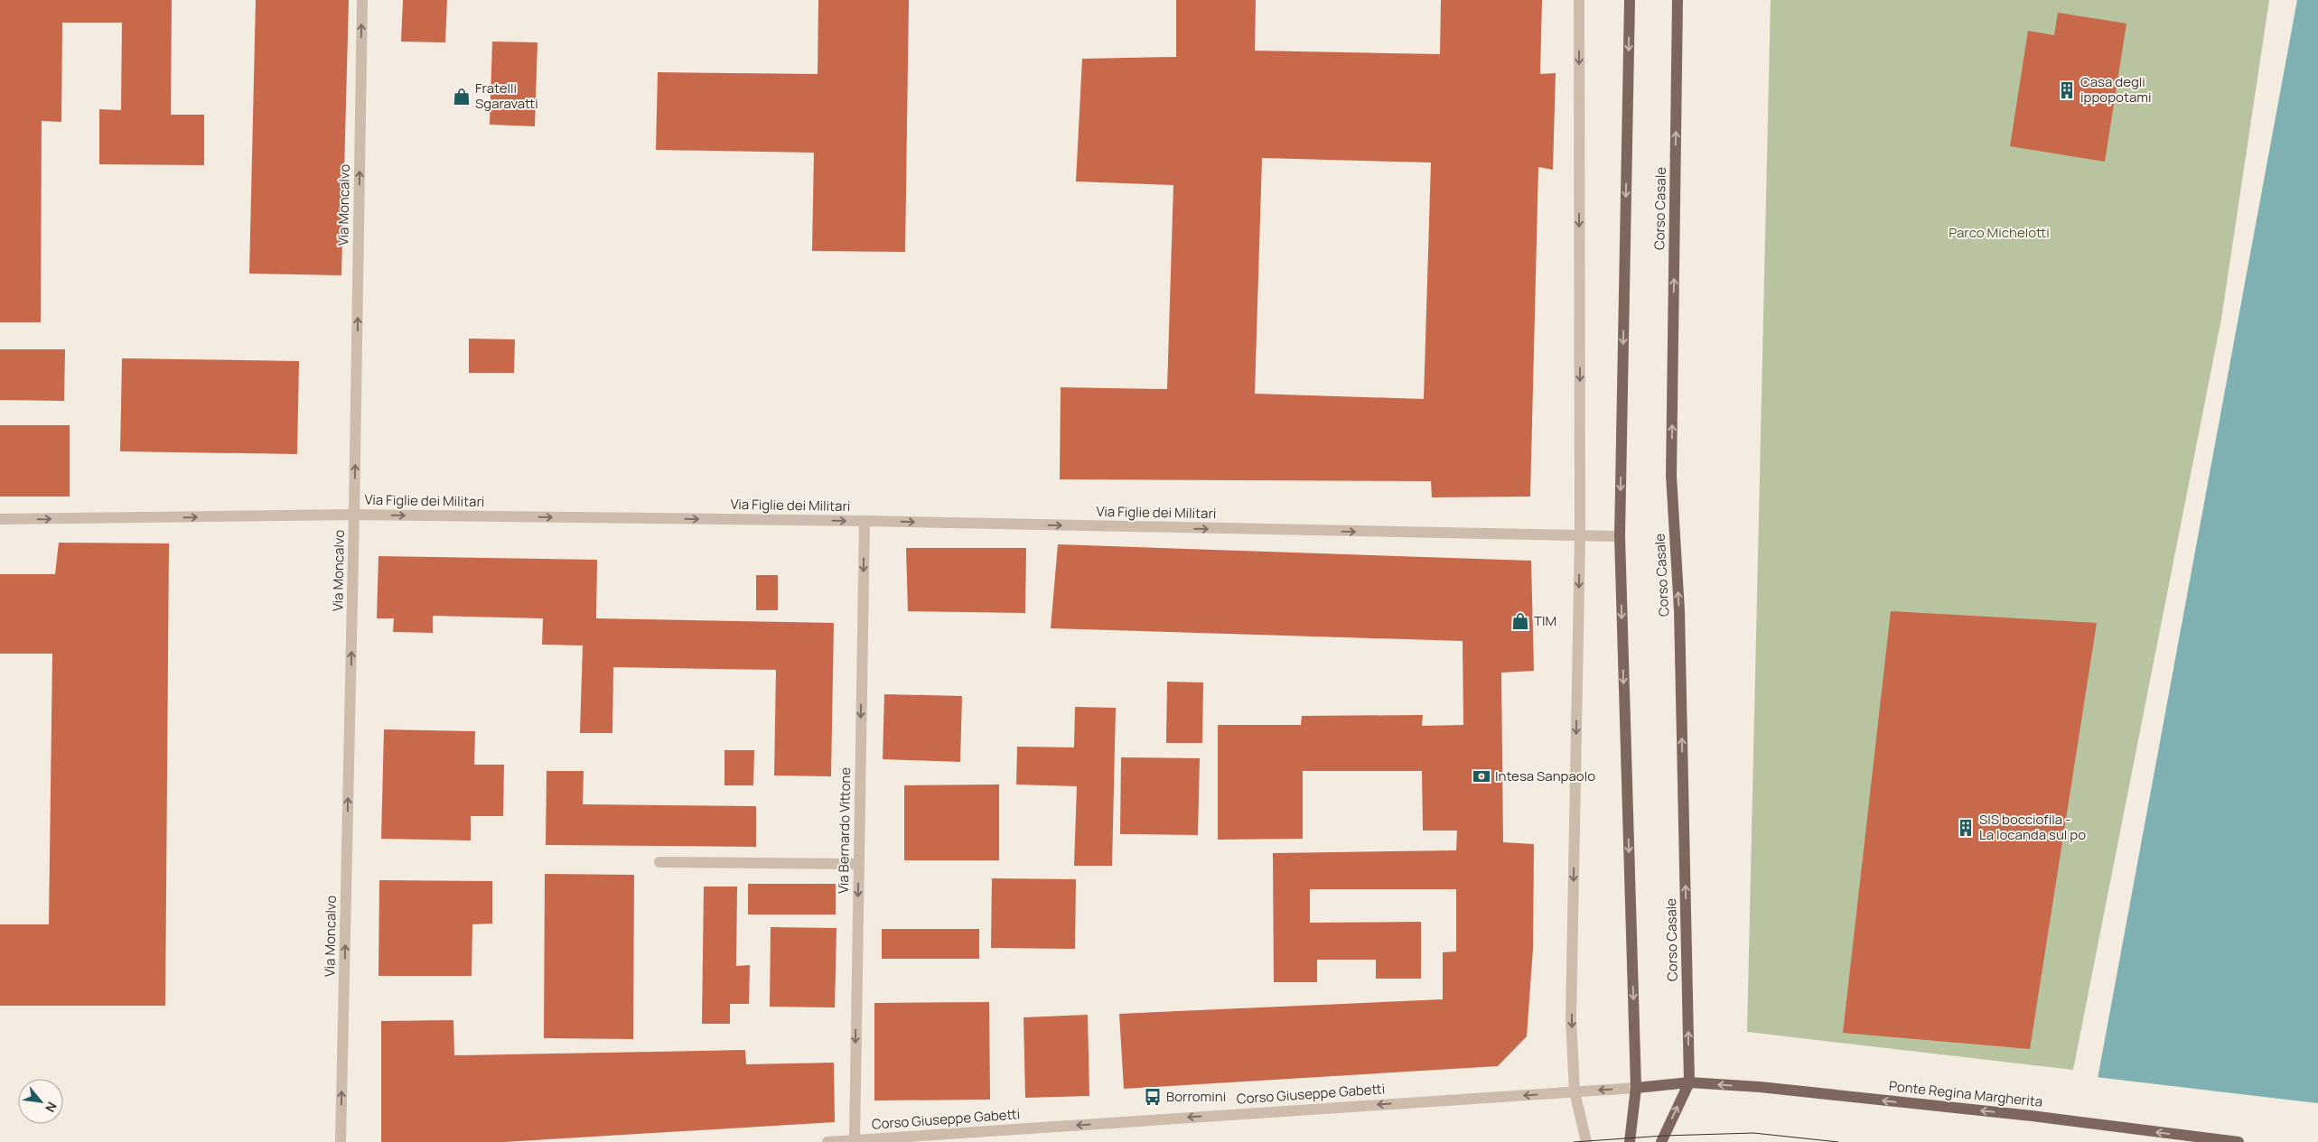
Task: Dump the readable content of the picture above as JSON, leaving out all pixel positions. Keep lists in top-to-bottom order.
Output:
{
  "streets": {
    "main road": ["Corso Casale", "Corso Giuseppe Gabetti", "Ponte Regina Margherita"],
    "street": ["Via Moncalvo", "Via Figlie dei Militari", "Via Bernardo Vittone"]
  },
  "crossings": [
    ["Via Moncalvo", "Via Figlie dei Militari"],
    ["Corso Casale", "Corso Giuseppe Gabetti"],
    ["Corso Casale", "Ponte Regina Margherita"],
    ["Via Figlie dei Militari", "Via Bernardo Vittone"],
    ["Via Bernardo Vittone", "Corso Giuseppe Gabetti"],
    ["Corso Giuseppe Gabetti", "Ponte Regina Margherita"]
  ],
  "one_way": [
    "Via Moncalvo",
    "Via Figlie dei Militari",
    "Via Bernardo Vittone",
    "Corso Giuseppe Gabetti",
    "Ponte Regina Margherita"
  ],
  "parks": ["Parco Michelotti"],
  "places": {
    "building": ["Casa degli ippopotami", "SIS bocciofila - La locanda sul po"],
    "shop": ["Fratelli Sgaravatti", "TIM"],
    "bank": ["Intesa Sanpaolo"],
    "bus stop": ["Borromini"]
  },
  "north": "bottom right"
}
